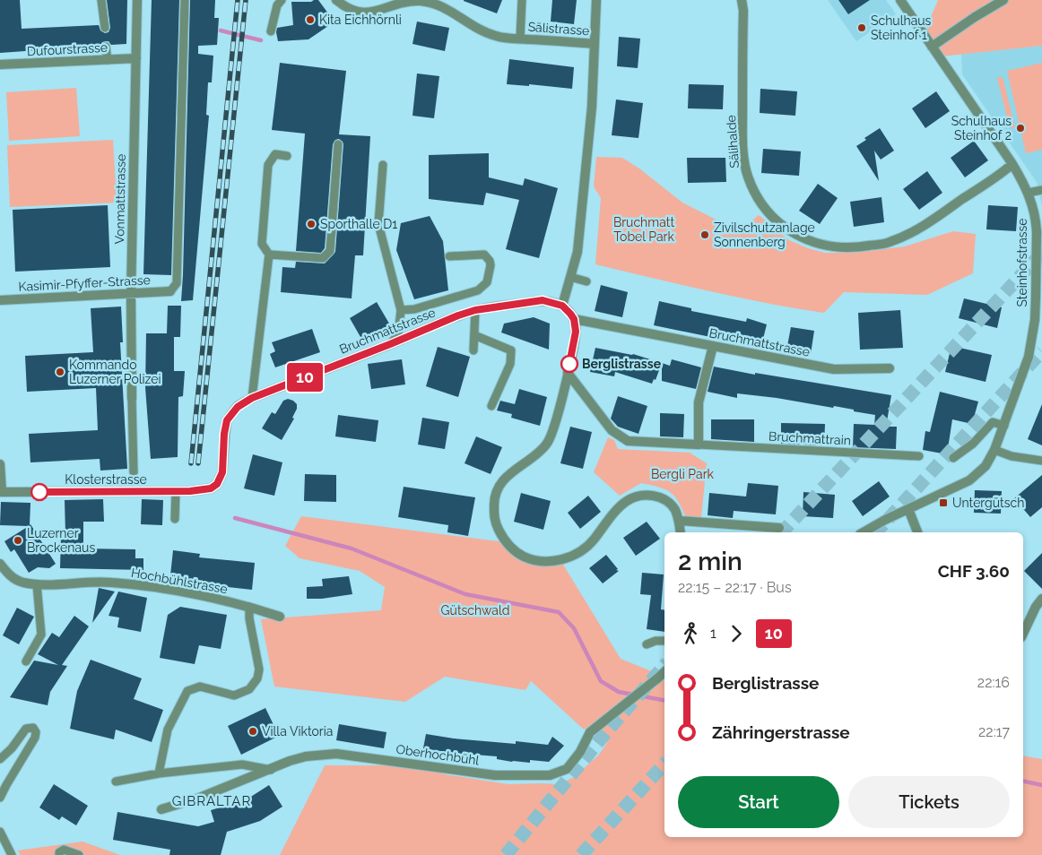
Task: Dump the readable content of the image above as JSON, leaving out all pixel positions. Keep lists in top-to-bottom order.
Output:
{
  "streets": {
    "street": [
      "Sälistrasse",
      "Dufourstrasse",
      "Sälihalde",
      "Vonmattstrasse",
      "Steinhofstrasse",
      "Kasimir-Pfyffer-Strasse",
      "Bruchmattstrasse",
      "Bruchmattrain",
      "Klosterstrasse",
      "Hochbühlstrasse",
      "Oberhochbühl"
    ]
  },
  "crossings": [
    ["Dufourstrasse", "Vonmattstrasse"],
    ["Sälihalde", "Steinhofstrasse"],
    ["Vonmattstrasse", "Kasimir-Pfyffer-Strasse"],
    ["Bruchmattstrasse", "Klosterstrasse"]
  ],
  "districts": ["GIBRALTAR"],
  "parks": ["Bruchmatt Tobel Park", "Bergli Park", "Gütschwald"],
  "places": {
    "other": [
      "Kita Eichhörnli",
      "Schulhaus Steinhof 1",
      "Schulhaus Steinhof 2",
      "Sporthalle D1",
      "Zivilschutzanlage Sonnenberg",
      "Berglistrasse",
      "Kommando Luzerner Polizei",
      "Luzerner Brockenaus",
      "Villa Viktoria"
    ],
    "transit": ["Untergütsch"]
  },
  "lines": ["bus line 10"],
  "page": {
    "on_map": "10",
    "heading": ["2 min", "22:15 – 22:17 · Bus", "CHF 3.60"],
    "legs": ["1", "10"],
    "list": [
      {
        "name": "Berglistrasse",
        "value": "22:16"
      },
      {
        "name": "Zähringerstrasse",
        "value": "22:17"
      }
    ],
    "buttons": ["Start", "Tickets"]
  }
}
